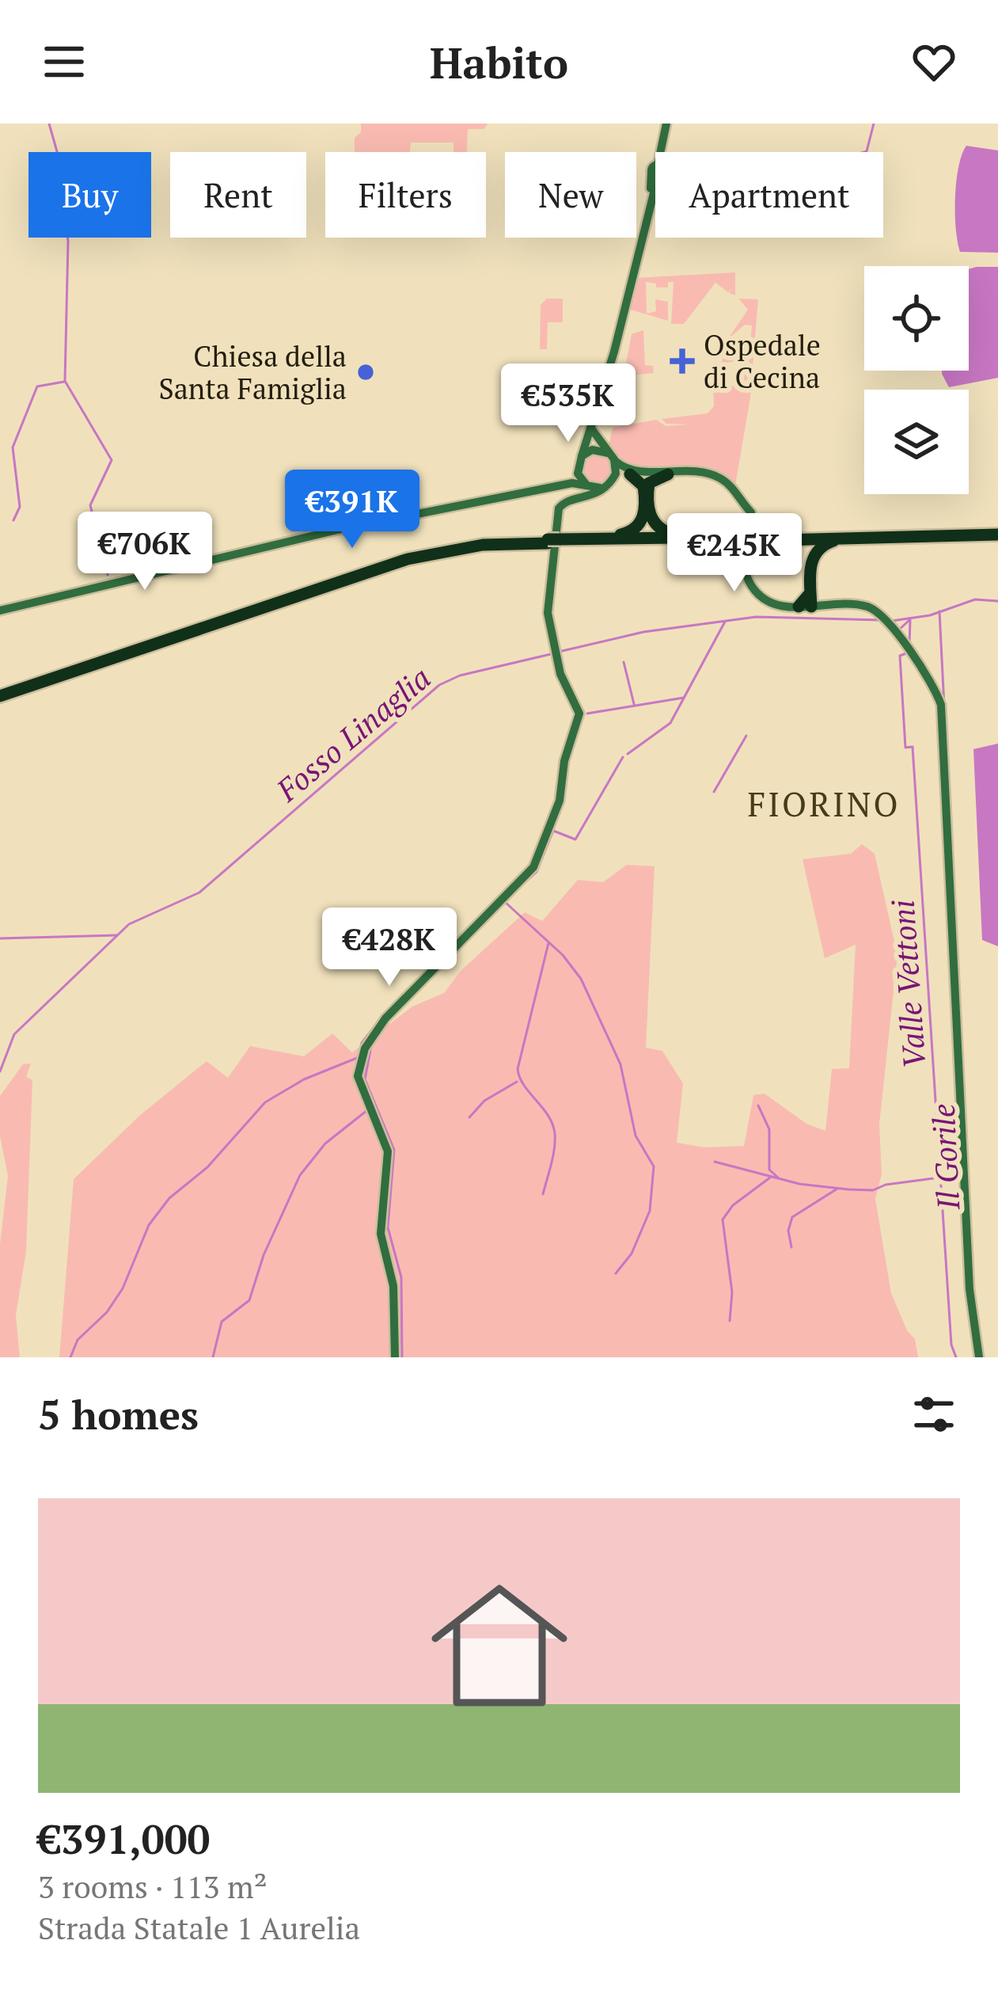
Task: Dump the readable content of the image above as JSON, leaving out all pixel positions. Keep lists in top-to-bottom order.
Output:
{
  "districts": ["FIORINO"],
  "water": ["Fosso Linaglia", "Valle Vettoni", "Il Gorile"],
  "places": {
    "health": ["Ospedale di Cecina"],
    "other": ["Chiesa della Santa Famiglia"]
  },
  "page": {
    "header": "Habito",
    "chip": [
      "Buy",
      "Rent",
      "Filters",
      "New",
      "Apartment"
    ],
    "price": [
      "€535K",
      "€391K",
      "€706K",
      "€245K",
      "€428K"
    ],
    "heading": "5 homes",
    "list": [
      {
        "name": "€391,000",
        "note": "3 rooms · 113 m² · Strada Statale 1 Aurelia"
      }
    ]
  }
}
